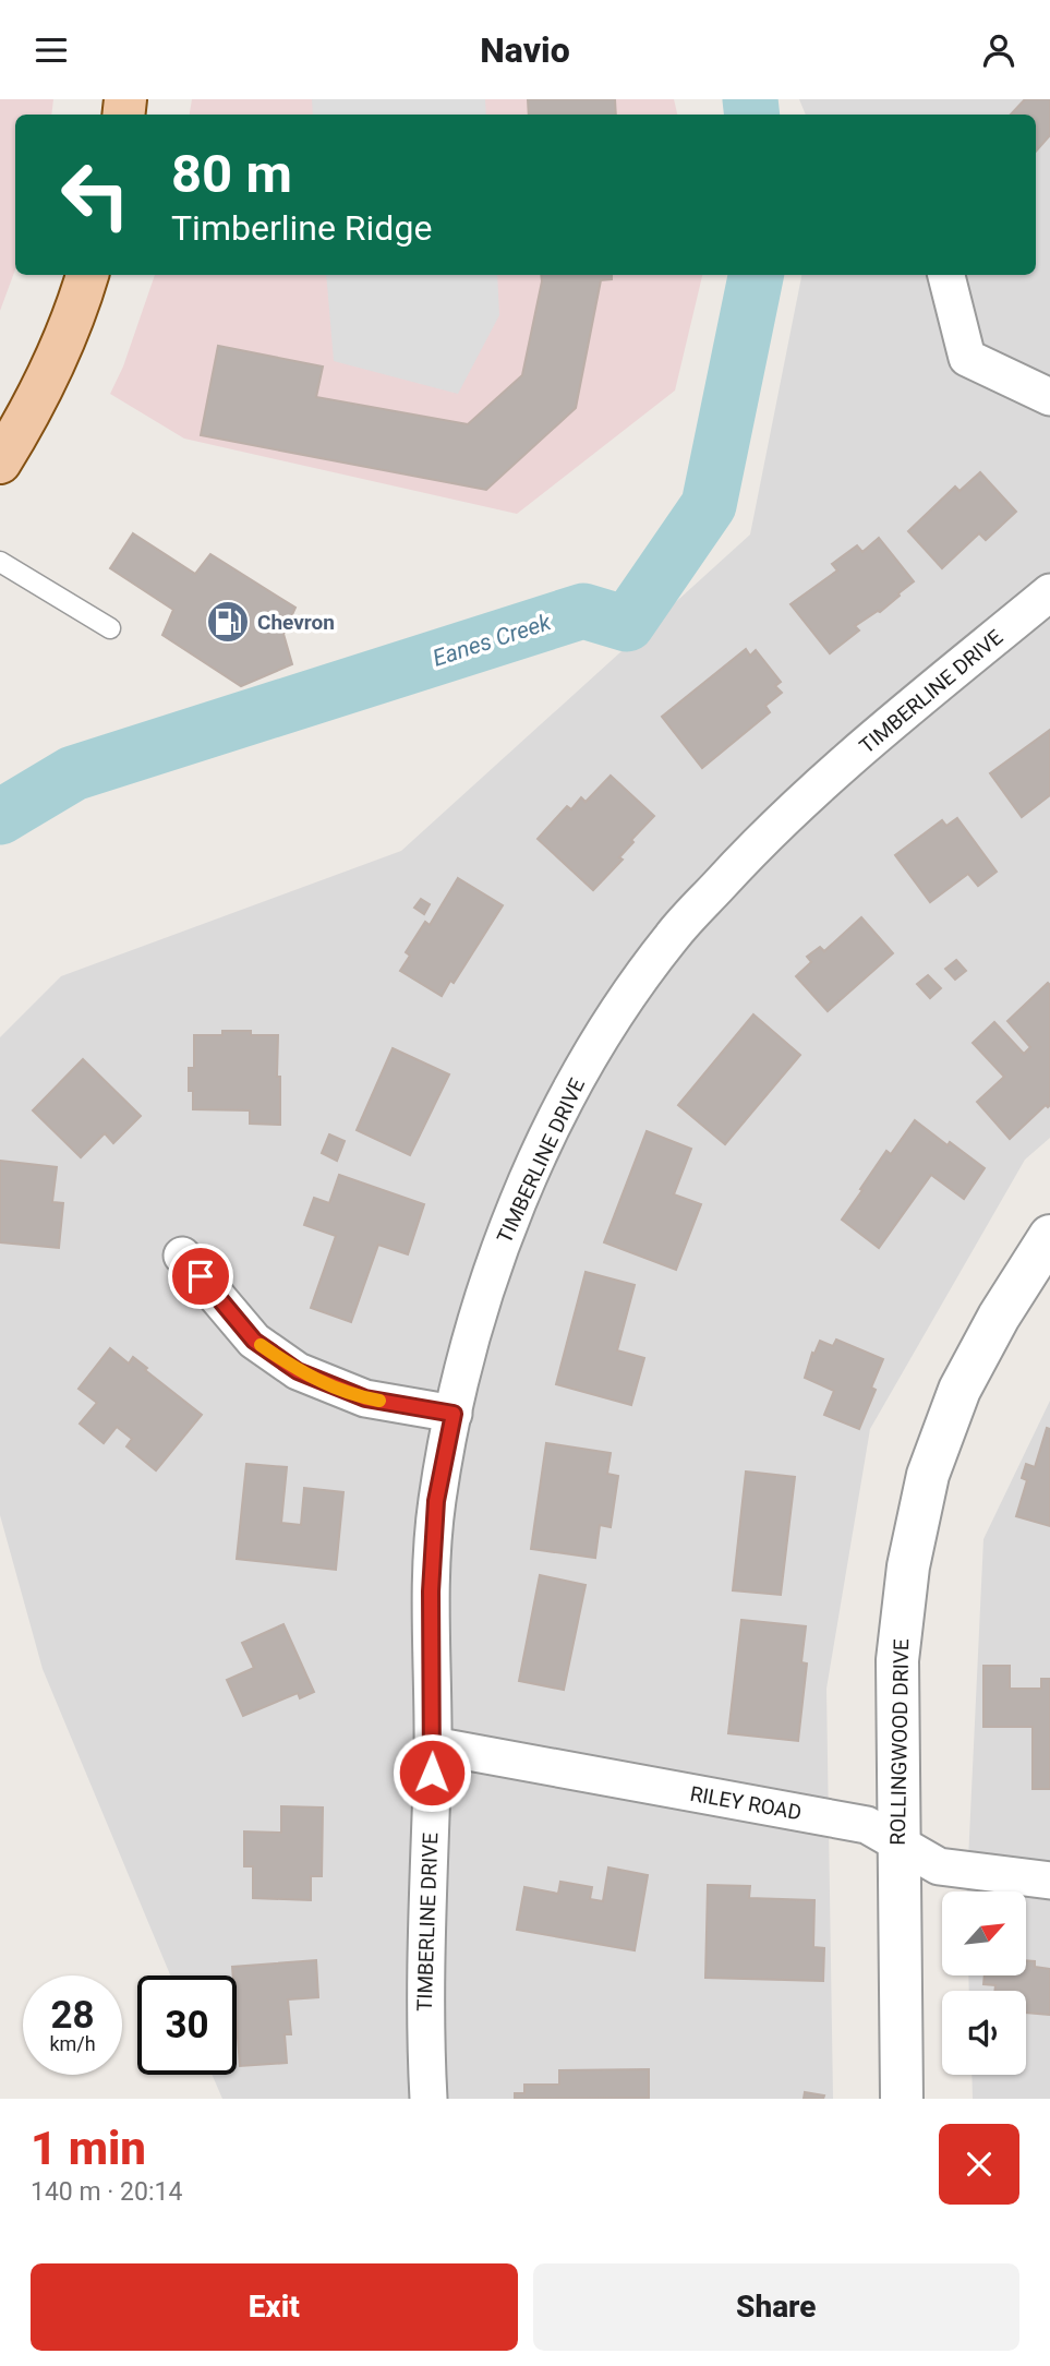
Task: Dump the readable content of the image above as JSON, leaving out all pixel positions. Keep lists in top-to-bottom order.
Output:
{
  "streets": {
    "street": ["TIMBERLINE DRIVE", "ROLLINGWOOD DRIVE", "RILEY ROAD"]
  },
  "crossings": [
    ["TIMBERLINE DRIVE", "RILEY ROAD"],
    ["ROLLINGWOOD DRIVE", "RILEY ROAD"]
  ],
  "water": ["Eanes Creek"],
  "places": {
    "fuel station": ["Chevron"]
  },
  "north": "top right",
  "page": {
    "header": "Navio",
    "turn": ["80 m", "Timberline Ridge"],
    "speed": "28 km/h",
    "limit": "30",
    "heading": ["1 min", "140 m · 20:14"],
    "buttons": ["Exit", "Share"]
  }
}
